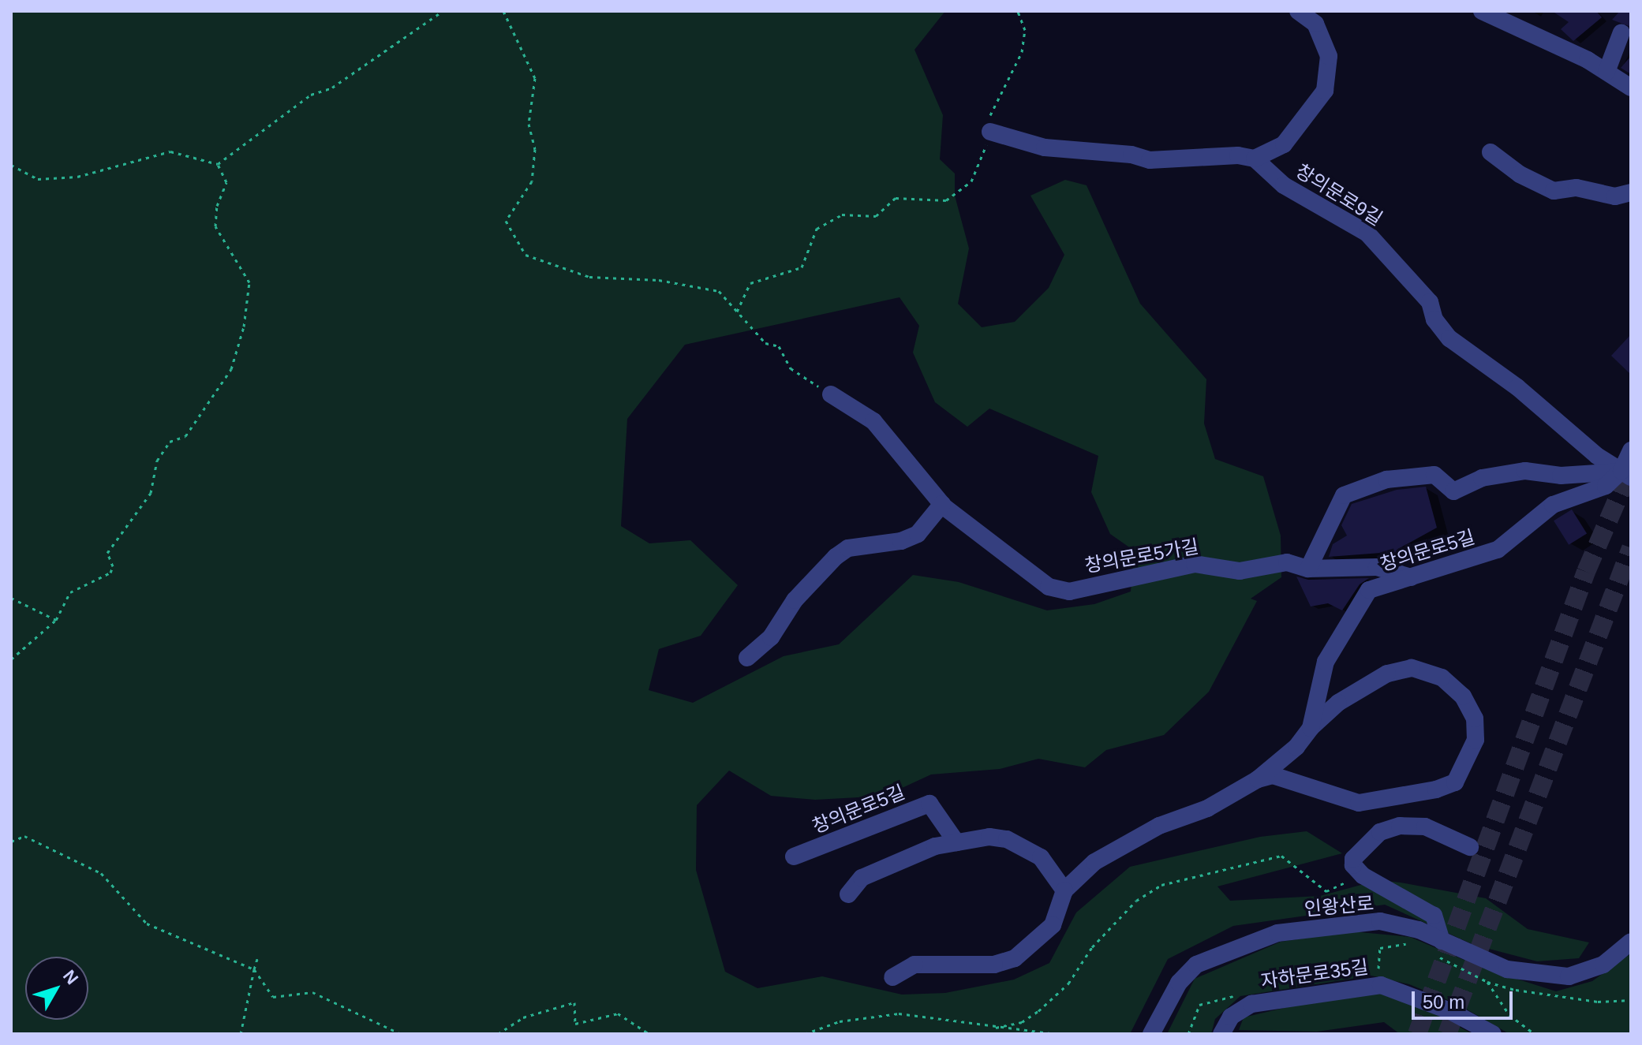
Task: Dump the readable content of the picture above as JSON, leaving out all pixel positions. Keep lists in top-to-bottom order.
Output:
{
  "streets": {
    "street": [
      "창의문로9길",
      "창의문로5길",
      "창의문로5가길",
      "인왕산로",
      "자하문로35길"
    ]
  },
  "crossings": [
    ["창의문로9길", "창의문로5길"],
    ["창의문로5길", "창의문로5가길"]
  ],
  "scale_bar": "50 m",
  "north": "top right"
}
